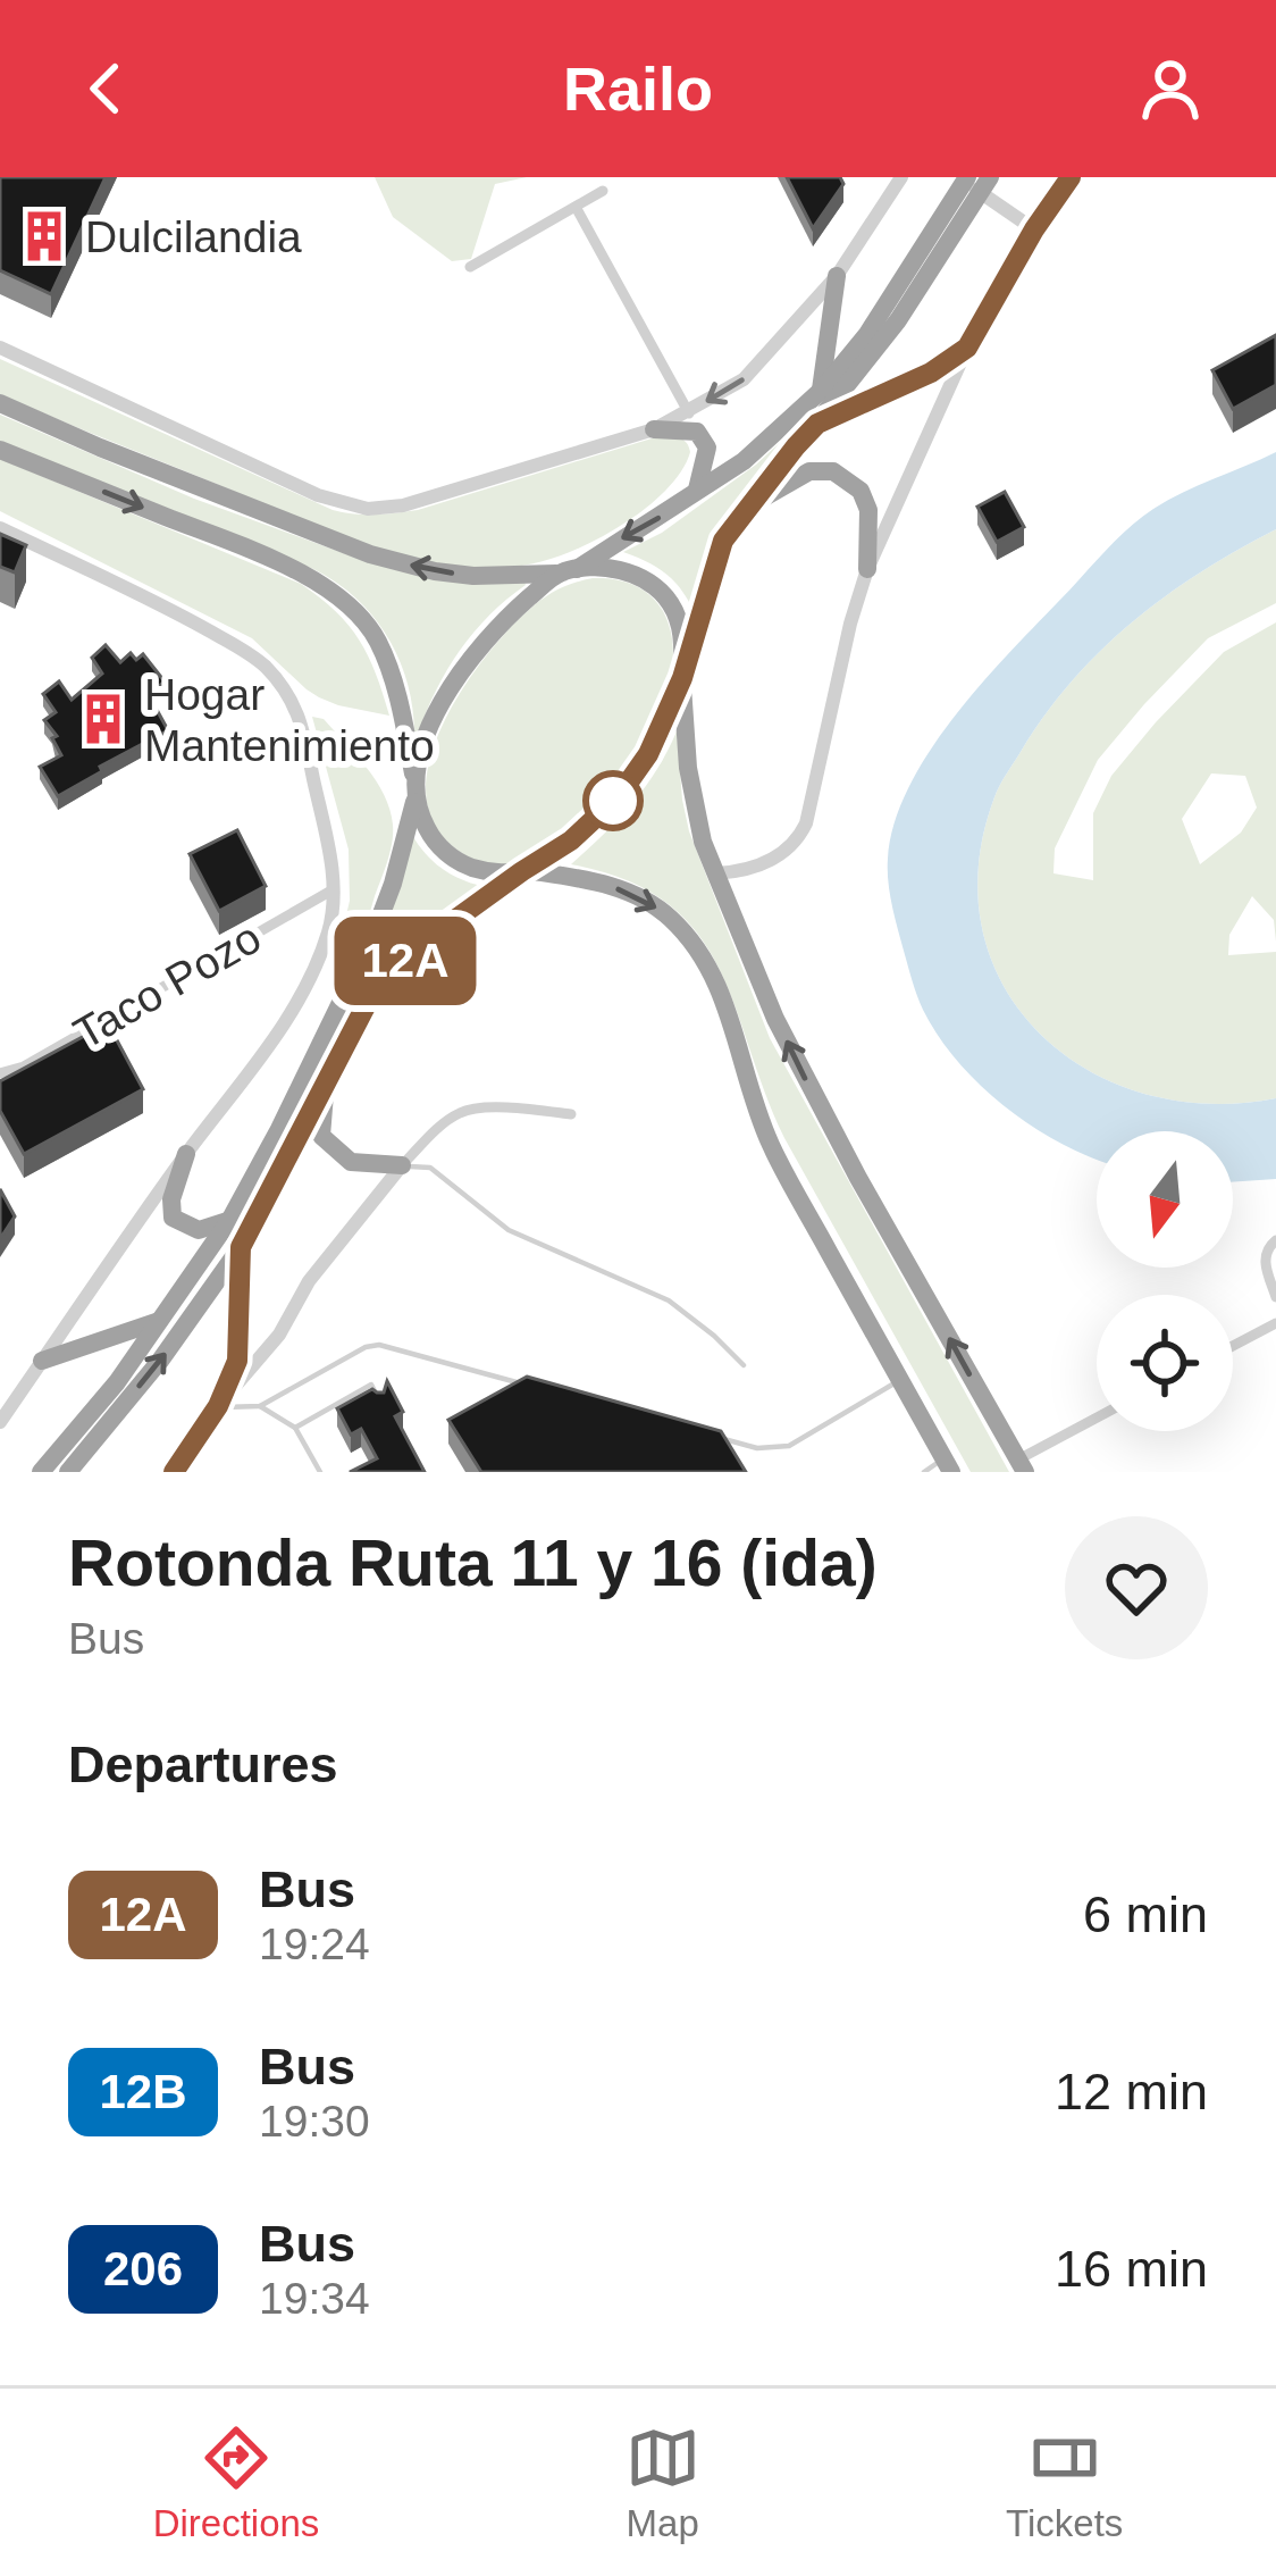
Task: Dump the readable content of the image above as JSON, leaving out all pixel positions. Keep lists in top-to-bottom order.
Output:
{
  "streets": {
    "street": ["Taco Pozo"]
  },
  "places": {
    "building": ["Dulcilandia", "Hogar Mantenimiento"]
  },
  "lines": ["bus line 12A"],
  "north": "bottom",
  "page": {
    "header": "Railo",
    "on_map": "12A",
    "heading": [
      ["Rotonda Ruta 11 y 16 (ida)", "Bus"],
      "Departures"
    ],
    "list": [
      {
        "mark": "12A",
        "name": "Bus",
        "note": "19:24",
        "value": "6 min"
      },
      {
        "mark": "12B",
        "name": "Bus",
        "note": "19:30",
        "value": "12 min"
      },
      {
        "mark": "206",
        "name": "Bus",
        "note": "19:34",
        "value": "16 min"
      }
    ],
    "tabs": ["Directions", "Map", "Tickets"]
  }
}
